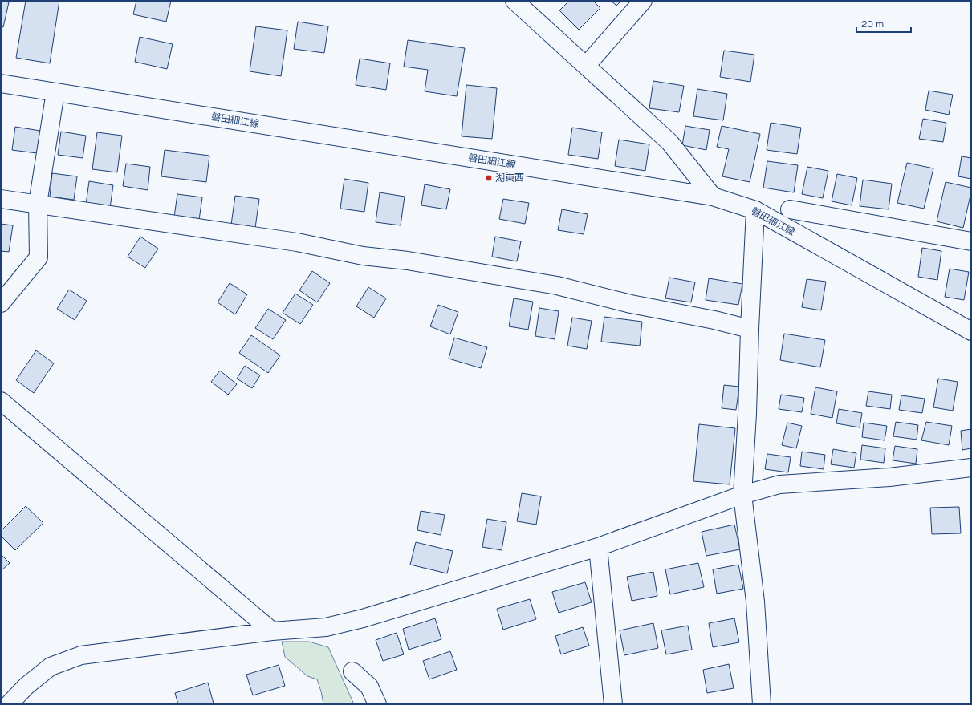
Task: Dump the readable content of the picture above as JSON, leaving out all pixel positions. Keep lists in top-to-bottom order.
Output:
{
  "streets": {
    "street": ["磐田細江線"]
  },
  "places": {
    "transit": ["湖東西"]
  },
  "scale_bar": "20 m"
}
